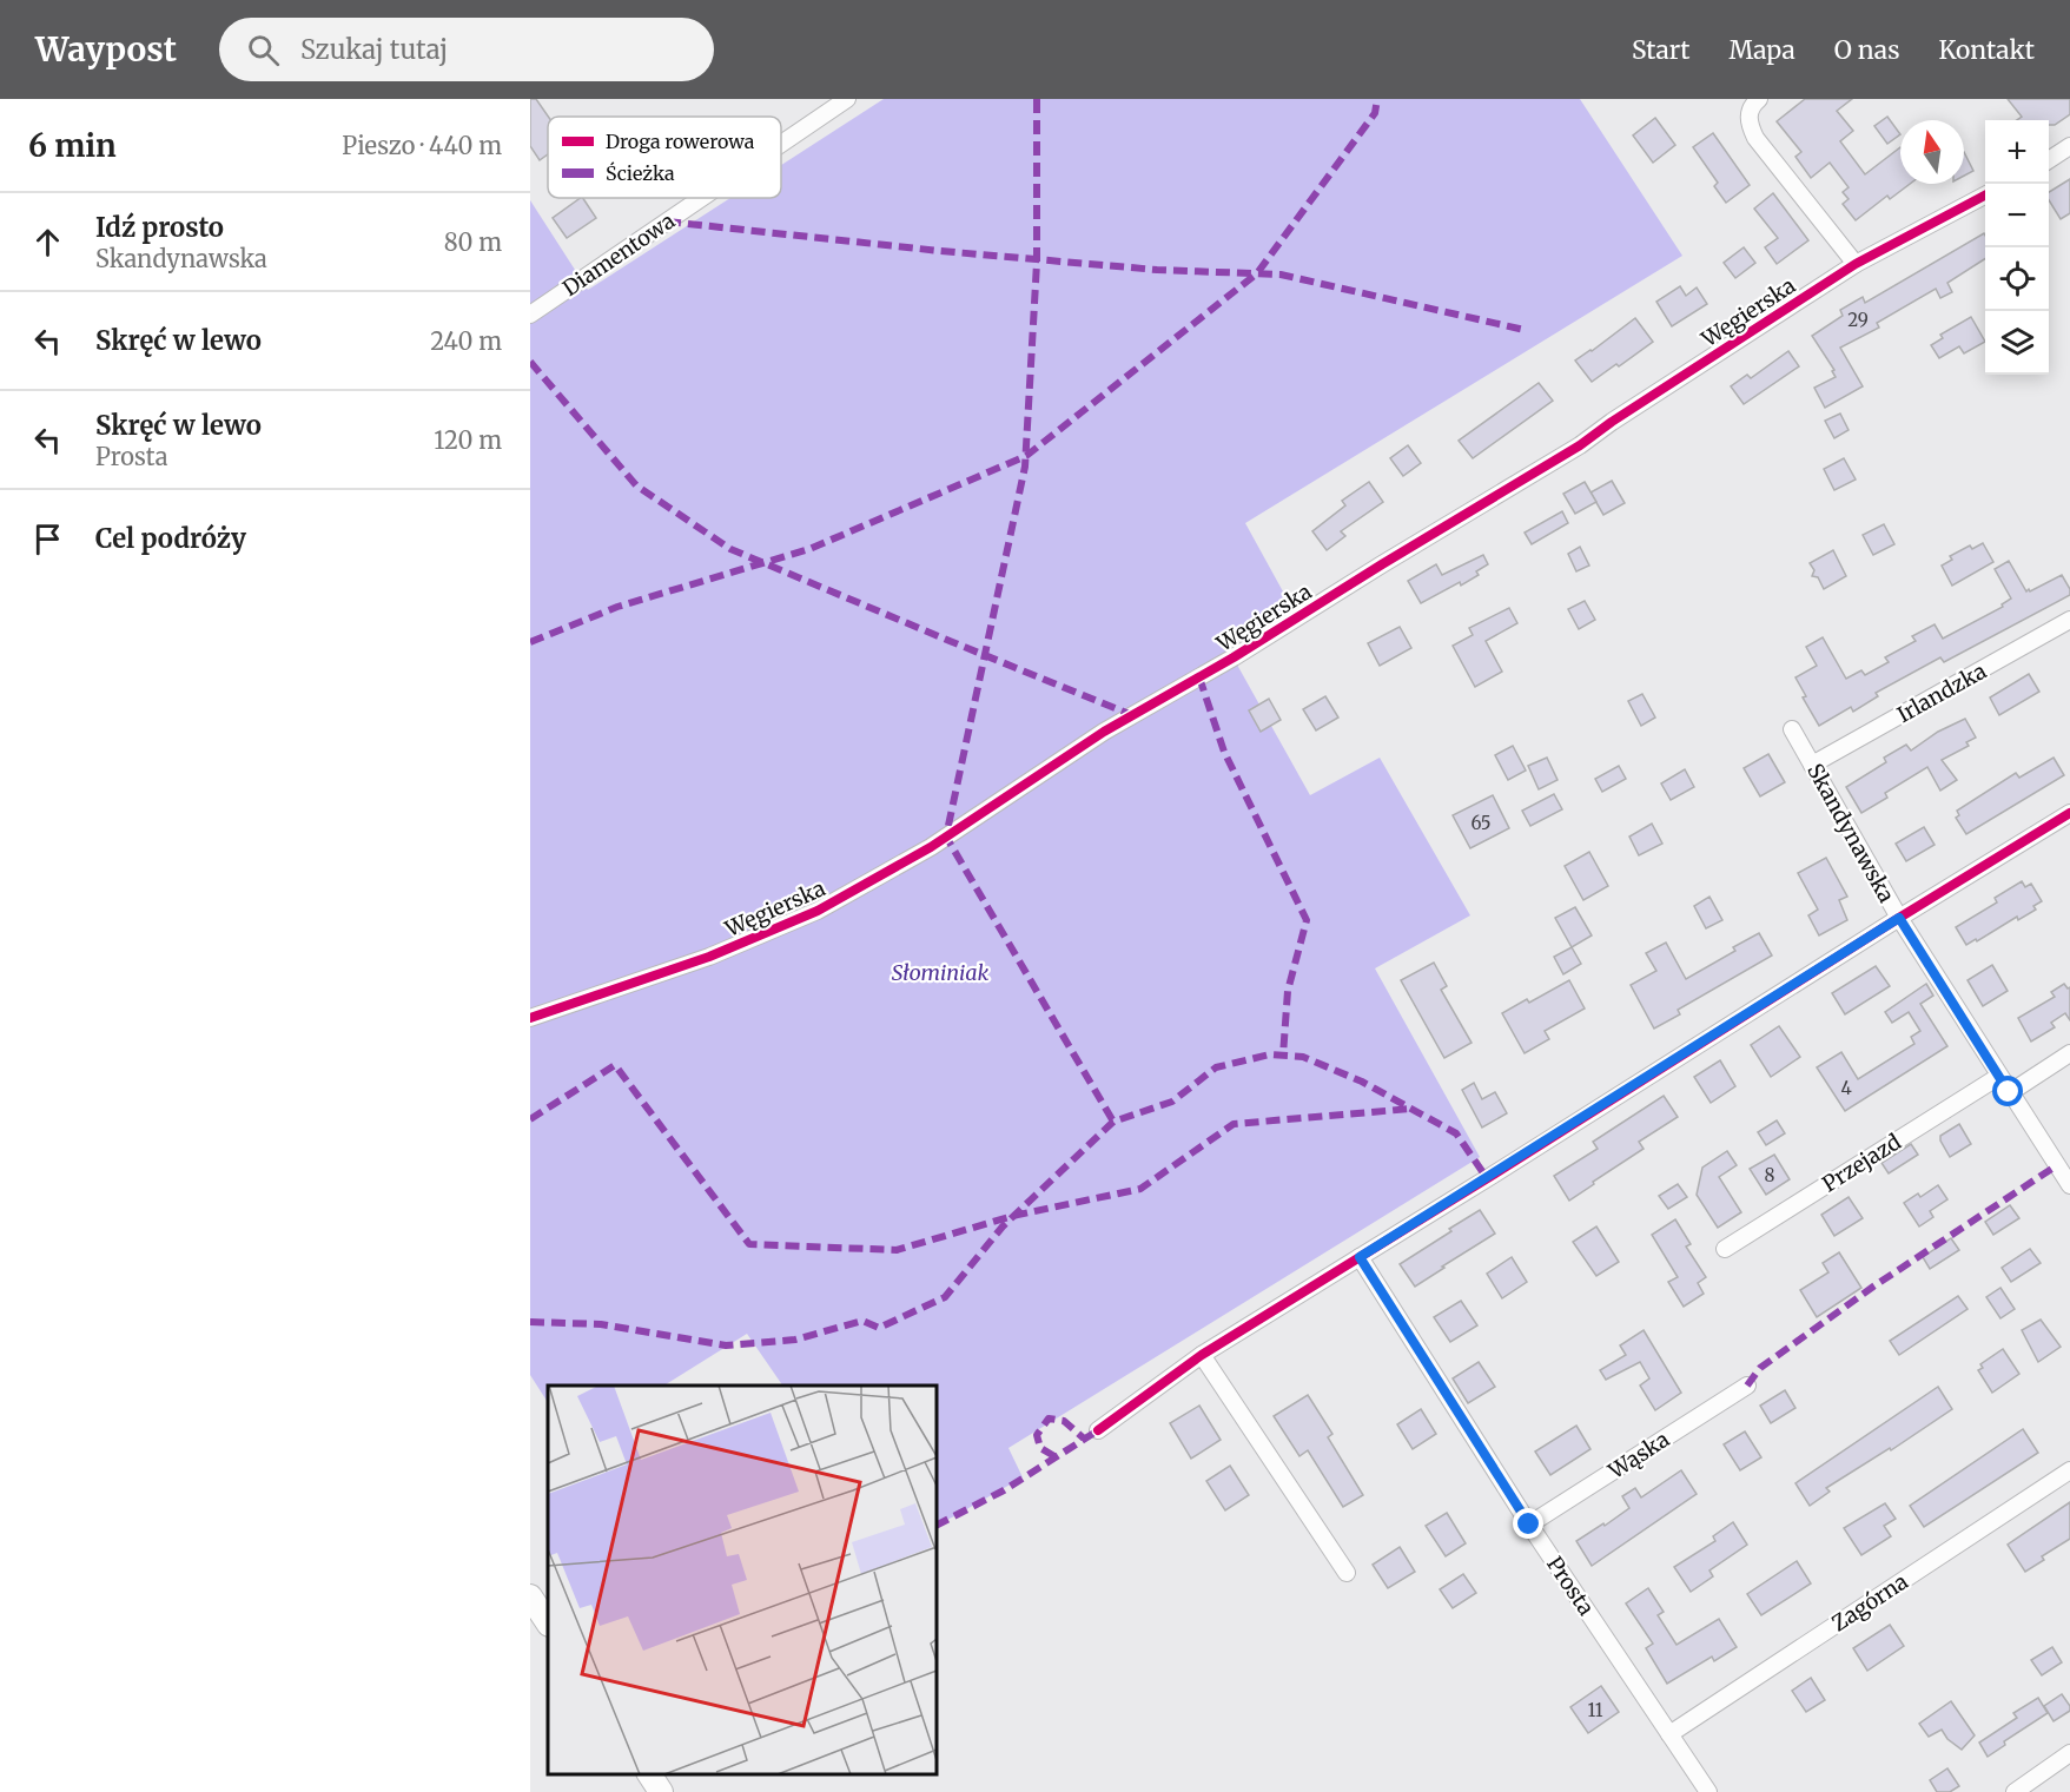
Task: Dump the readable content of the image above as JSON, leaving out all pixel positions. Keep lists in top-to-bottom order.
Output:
{
  "streets": {
    "street": [
      "Diamentowa",
      "Węgierska",
      "Irlandzka",
      "Skandynawska",
      "Przejazd",
      "Wąska",
      "Prosta",
      "Zagórna"
    ]
  },
  "crossings": [
    ["Irlandzka", "Skandynawska"],
    ["Skandynawska", "Przejazd"],
    ["Wąska", "Prosta"],
    ["Prosta", "Zagórna"]
  ],
  "parks": ["Słominiak"],
  "house_numbers": [
    "29",
    "65",
    "4",
    "8",
    "11"
  ],
  "legend": ["Droga rowerowa", "Ścieżka"],
  "north": "top",
  "page": {
    "header": "Waypost",
    "search": "Szukaj tutaj",
    "nav": [
      "Start",
      "Mapa",
      "O nas",
      "Kontakt"
    ],
    "heading": ["6 min", "Pieszo · 440 m"],
    "map_buttons": ["+", "−"],
    "list": [
      ["Idź prosto", "Skandynawska", "80 m"],
      ["Skręć w lewo", "240 m"],
      ["Skręć w lewo", "Prosta", "120 m"],
      "Cel podróży"
    ]
  }
}
